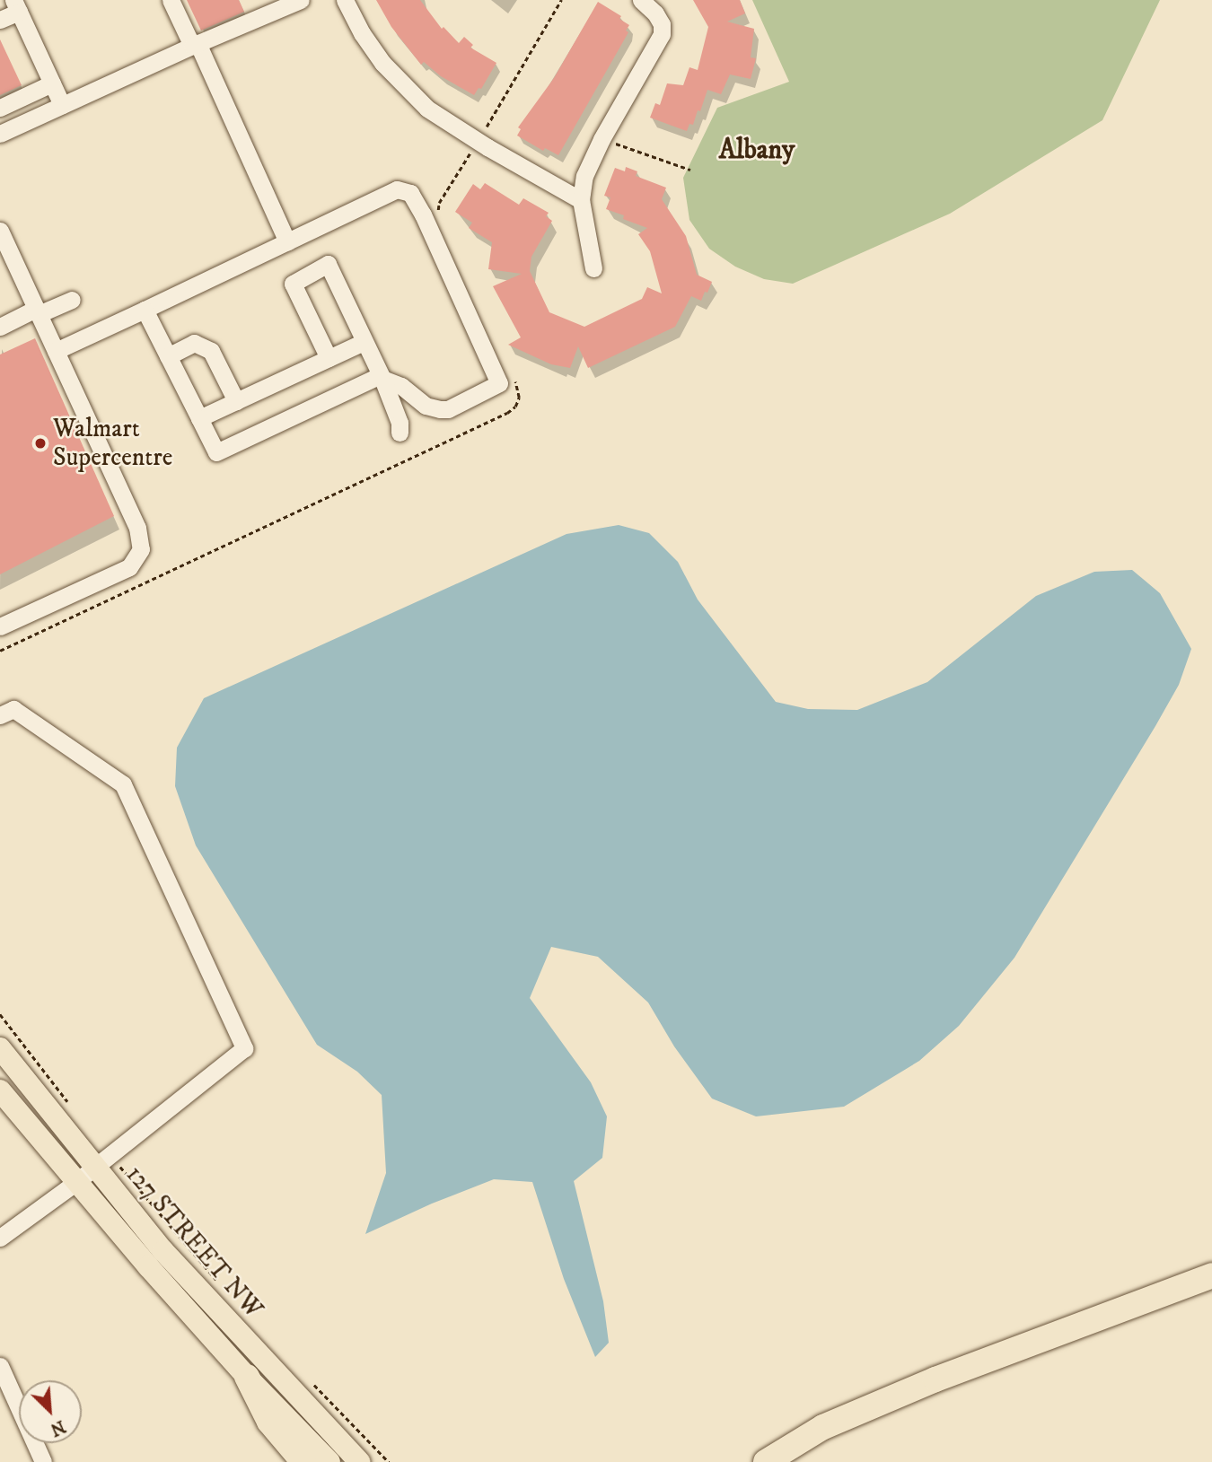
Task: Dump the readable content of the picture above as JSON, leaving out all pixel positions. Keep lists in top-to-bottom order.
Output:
{
  "streets": {
    "main road": ["127 STREET NW"]
  },
  "districts": ["Albany"],
  "places": ["Walmart Supercentre"],
  "north": "bottom right"
}
